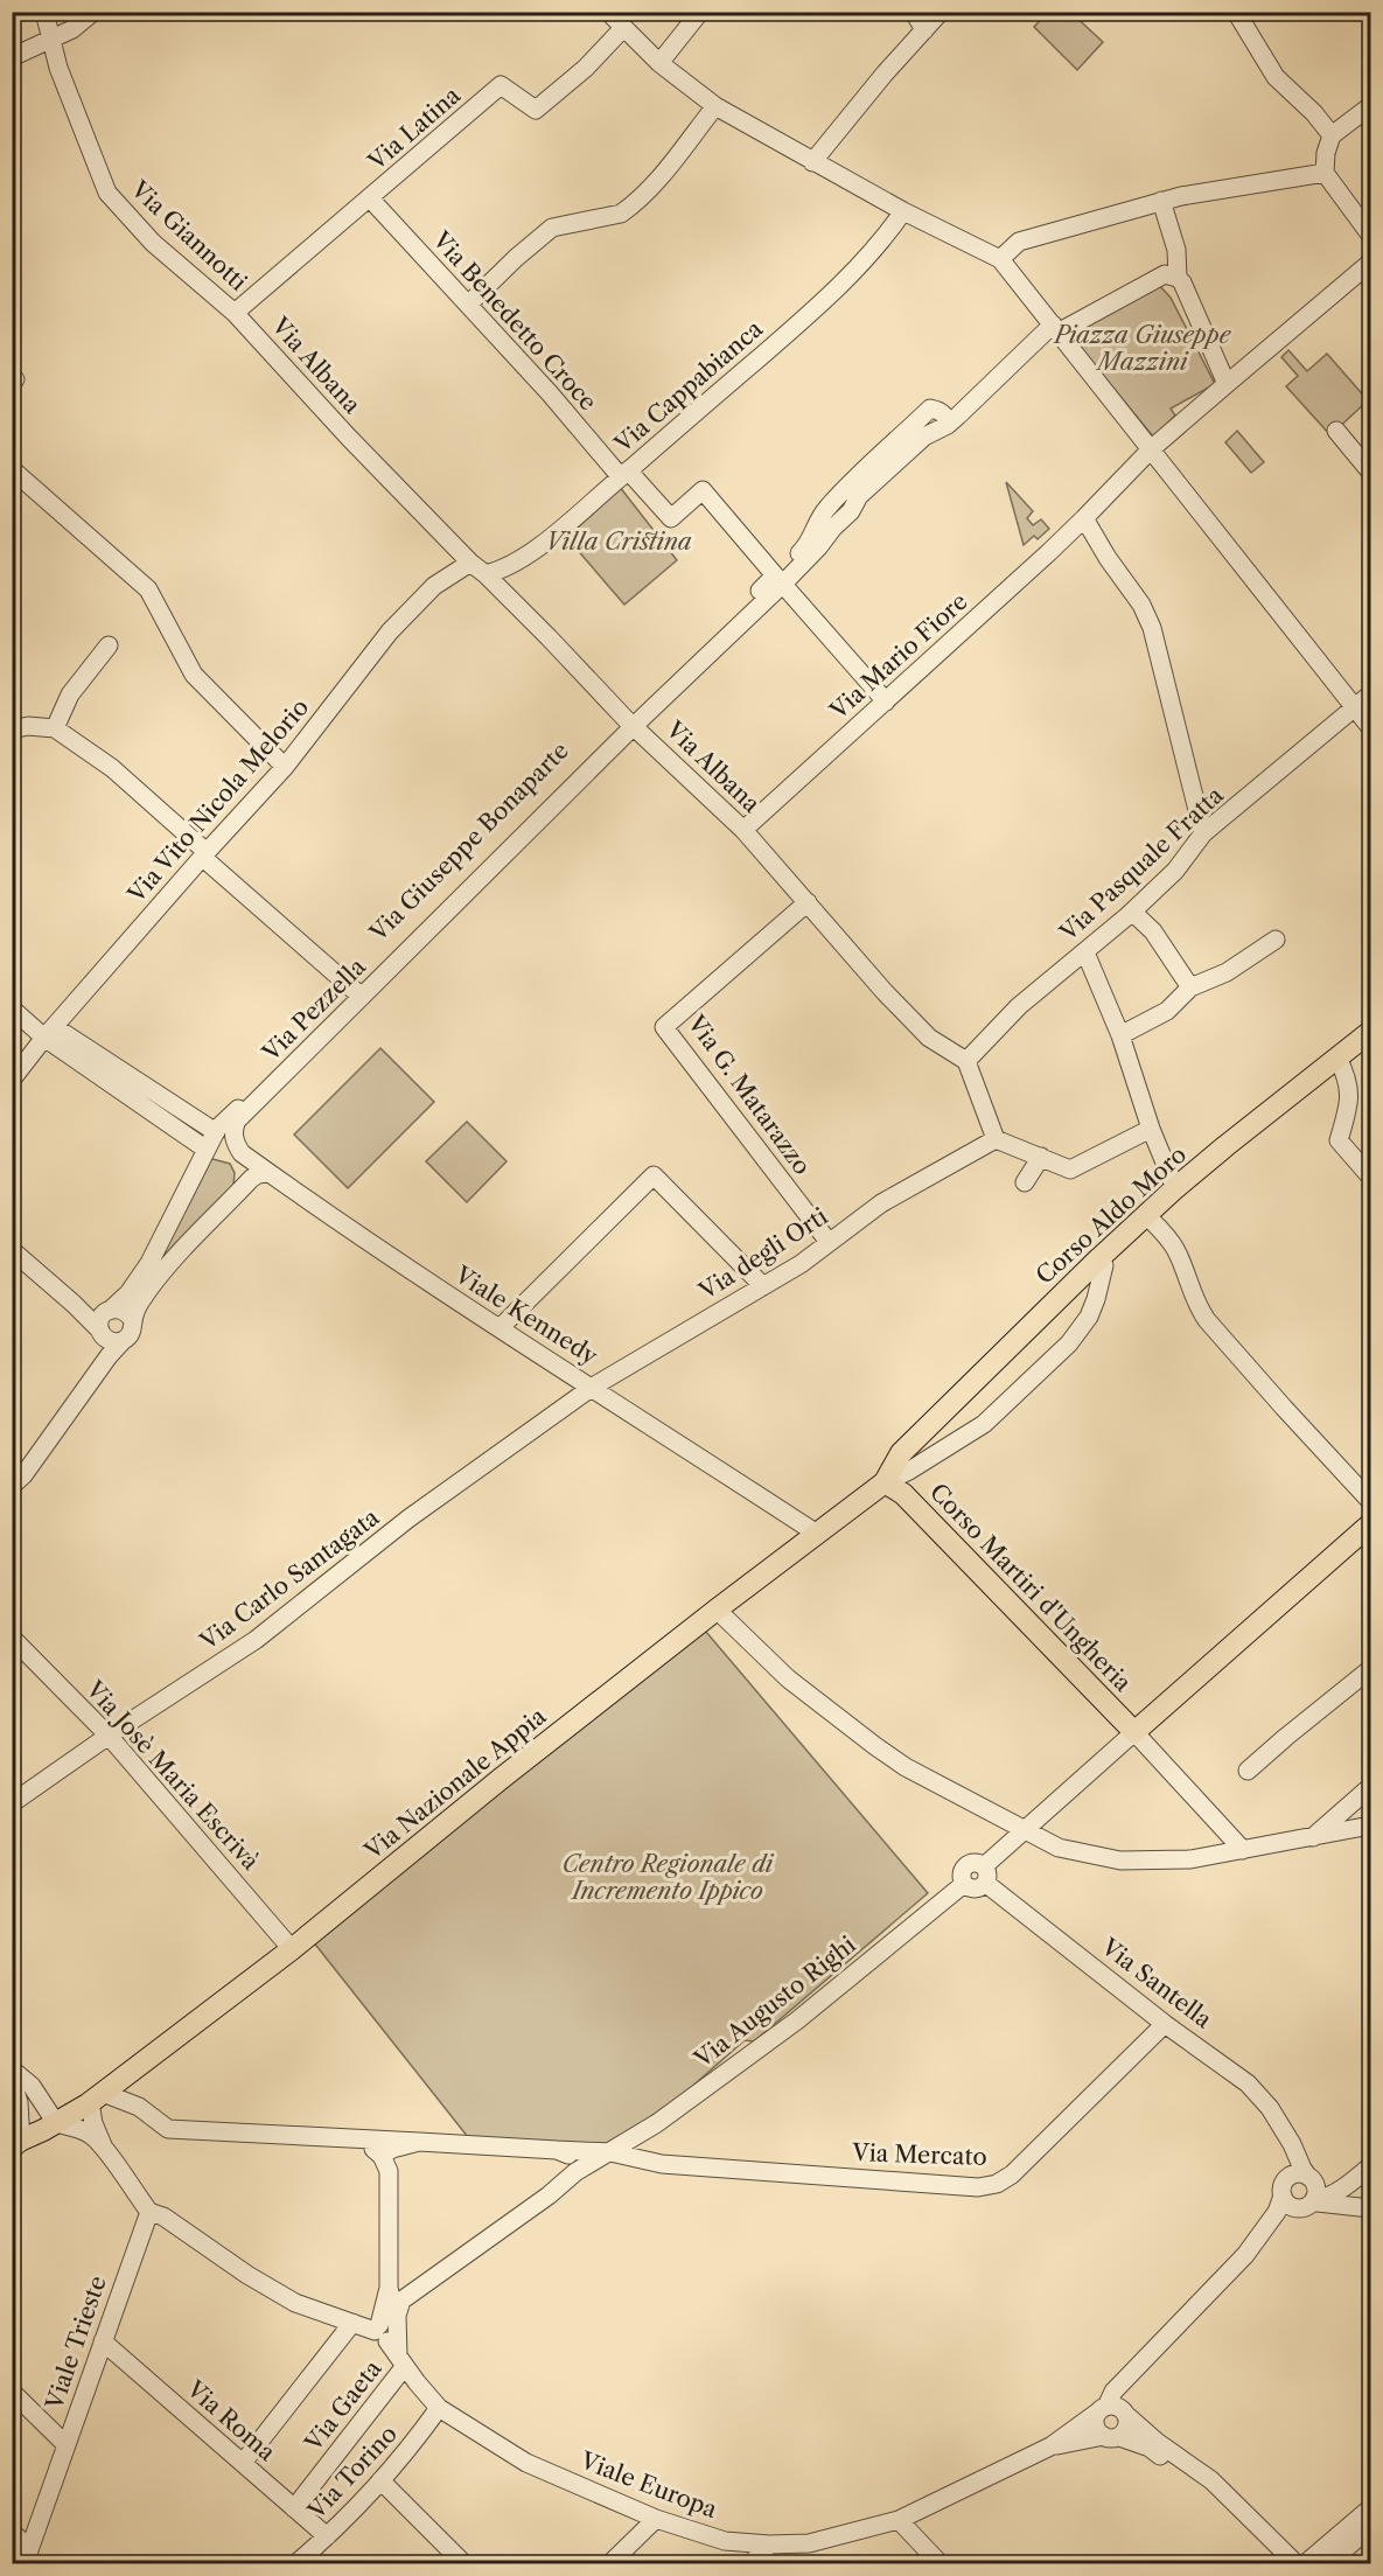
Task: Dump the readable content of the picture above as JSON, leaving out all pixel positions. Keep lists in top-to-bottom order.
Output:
{
  "streets": {
    "main road": ["Corso Aldo Moro", "Corso Martiri d'Ungheria", "Via Nazionale Appia"],
    "street": [
      "Via Latina",
      "Via Giannotti",
      "Via Benedetto Croce",
      "Via Albana",
      "Via Cappabianca",
      "Via Mario Fiore",
      "Via Vito Nicola Melorio",
      "Via Pasquale Fratta",
      "Via Pezzella",
      "Via G. Matarazzo",
      "Via degli Orti",
      "Viale Kennedy",
      "Via Carlo Santagata",
      "Via Josè Maria Escrivà",
      "Via Santella",
      "Via Augusto Righi",
      "Via Mercato",
      "Viale Trieste",
      "Via Gaeta",
      "Via Roma",
      "Via Torino",
      "Viale Europa"
    ]
  },
  "crossings": [
    ["Via Latina", "Via Giannotti"],
    ["Via Latina", "Via Benedetto Croce"],
    ["Via Latina", "Via Albana"],
    ["Via Giannotti", "Via Albana"],
    ["Via Benedetto Croce", "Via Cappabianca"],
    ["Via Albana", "Via Cappabianca"],
    ["Via Albana", "Via Mario Fiore"],
    ["Via Albana", "Via Vito Nicola Melorio"],
    ["Via Albana", "Via Pasquale Fratta"],
    ["Via Albana", "Via Pezzella"],
    ["Via Albana", "Via G. Matarazzo"],
    ["Via Pezzella", "Viale Kennedy"],
    ["Via G. Matarazzo", "Via degli Orti"],
    ["Corso Aldo Moro", "Corso Martiri d'Ungheria"],
    ["Corso Aldo Moro", "Via Nazionale Appia"],
    ["Via degli Orti", "Viale Kennedy"],
    ["Via degli Orti", "Via Carlo Santagata"],
    ["Viale Kennedy", "Via Carlo Santagata"],
    ["Viale Kennedy", "Via Nazionale Appia"],
    ["Via Carlo Santagata", "Via Josè Maria Escrivà"],
    ["Corso Martiri d'Ungheria", "Via Nazionale Appia"],
    ["Via Josè Maria Escrivà", "Via Nazionale Appia"],
    ["Via Santella", "Via Augusto Righi"],
    ["Via Santella", "Via Mercato"],
    ["Via Augusto Righi", "Via Mercato"],
    ["Viale Trieste", "Via Roma"],
    ["Via Gaeta", "Via Roma"],
    ["Via Gaeta", "Viale Europa"],
    ["Via Roma", "Via Torino"],
    ["Via Torino", "Viale Europa"]
  ],
  "parks": ["Piazza Giuseppe Mazzini", "Villa Cristina", "Centro Regionale di Incremento Ippico"]
}
